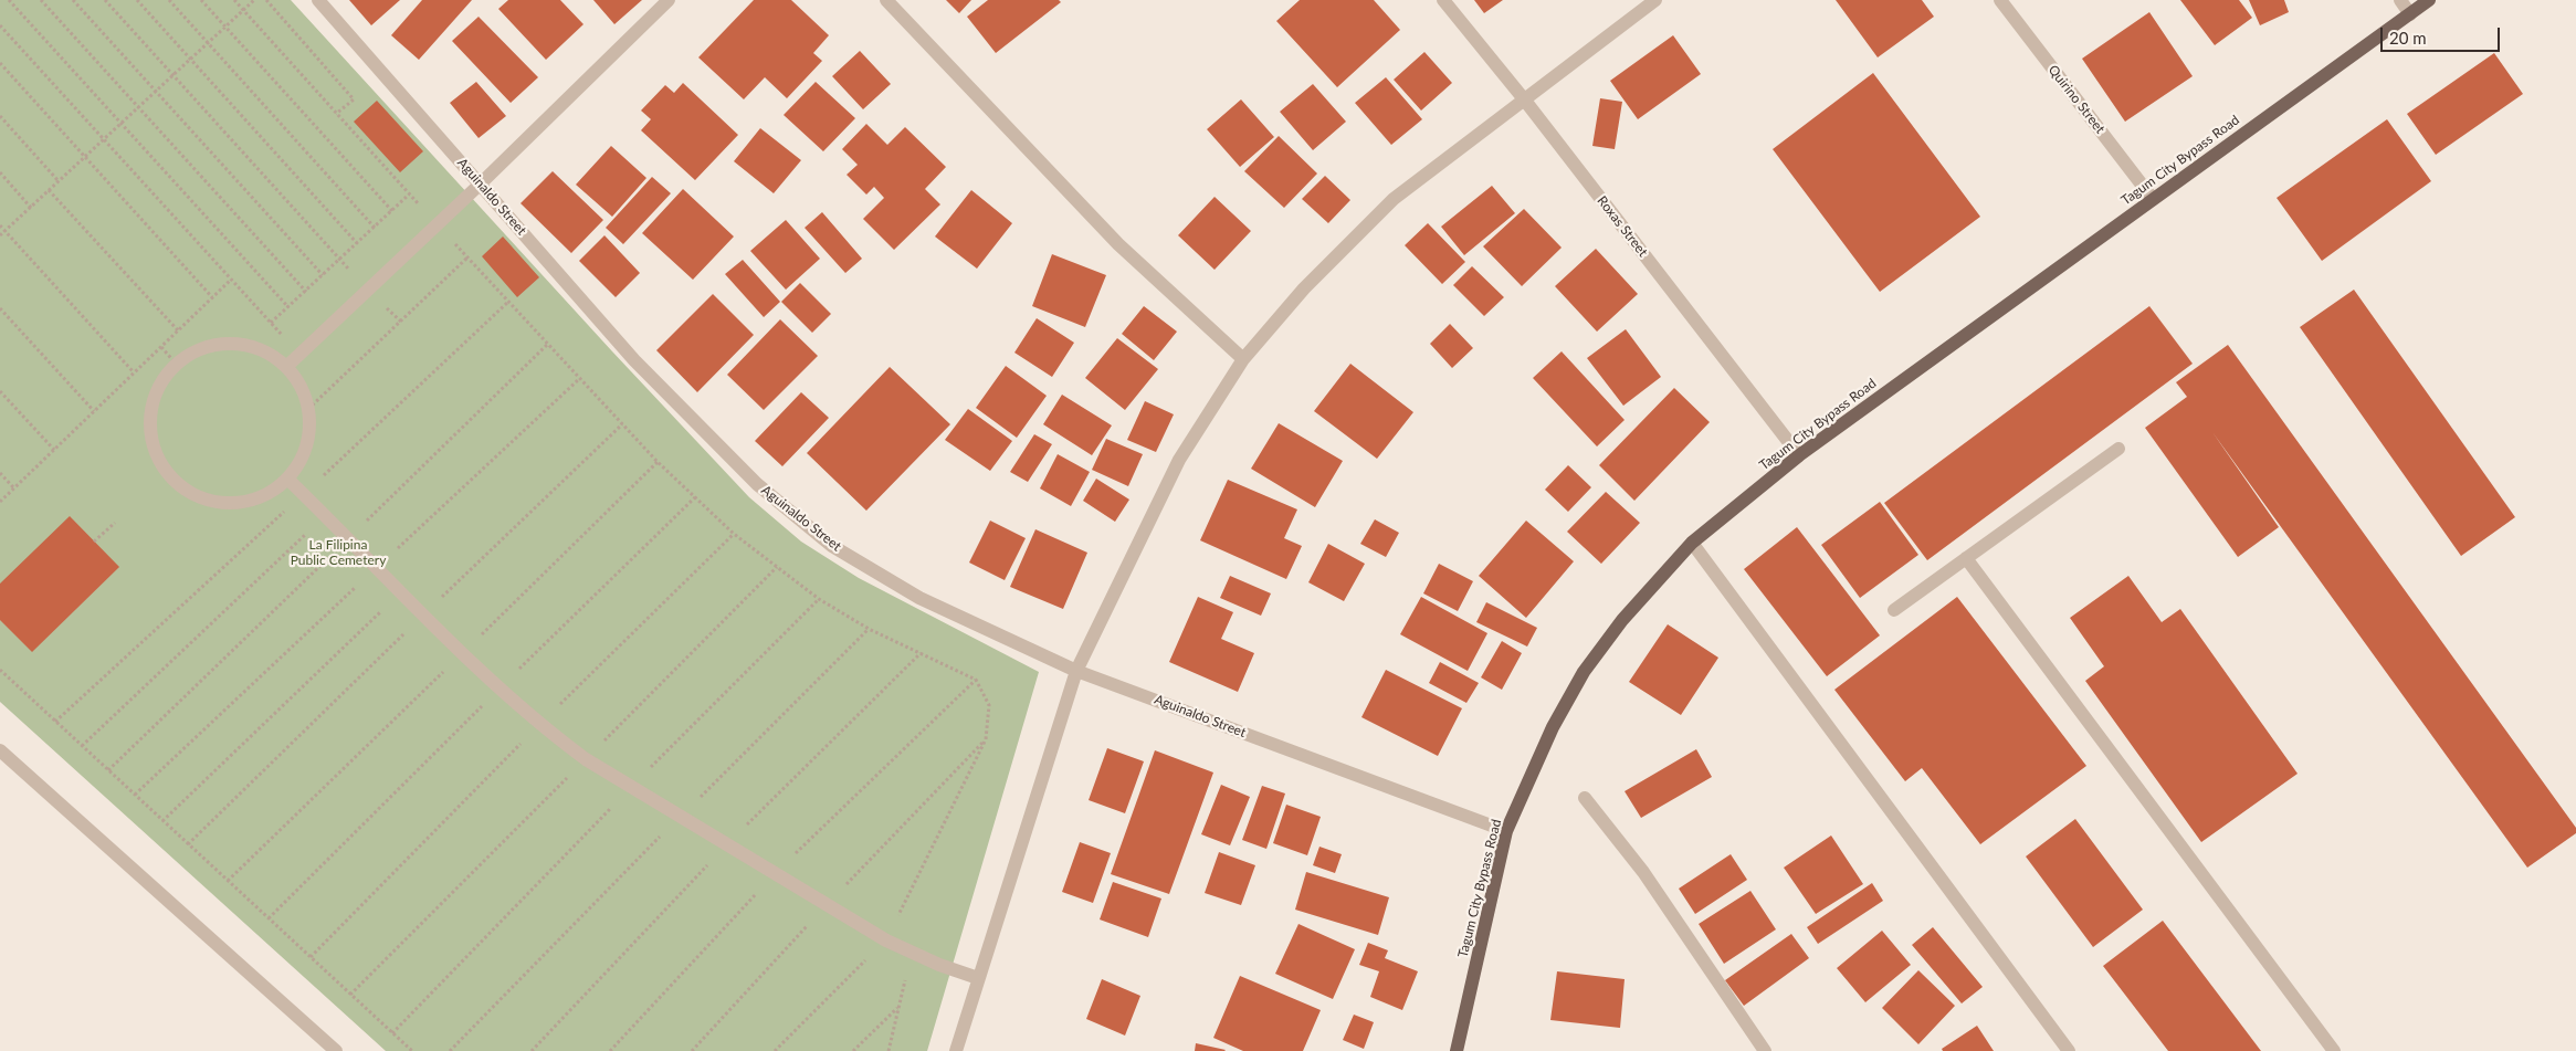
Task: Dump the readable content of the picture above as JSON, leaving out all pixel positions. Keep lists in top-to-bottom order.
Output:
{
  "streets": {
    "main road": ["Tagum City Bypass Road"],
    "street": ["Quirino Street", "Aguinaldo Street", "Roxas Street"]
  },
  "crossings": [
    ["Quirino Street", "Tagum City Bypass Road"],
    ["Tagum City Bypass Road", "Aguinaldo Street"],
    ["Tagum City Bypass Road", "Roxas Street"]
  ],
  "parks": ["La Filipina Public Cemetery"],
  "scale_bar": "20 m"
}
